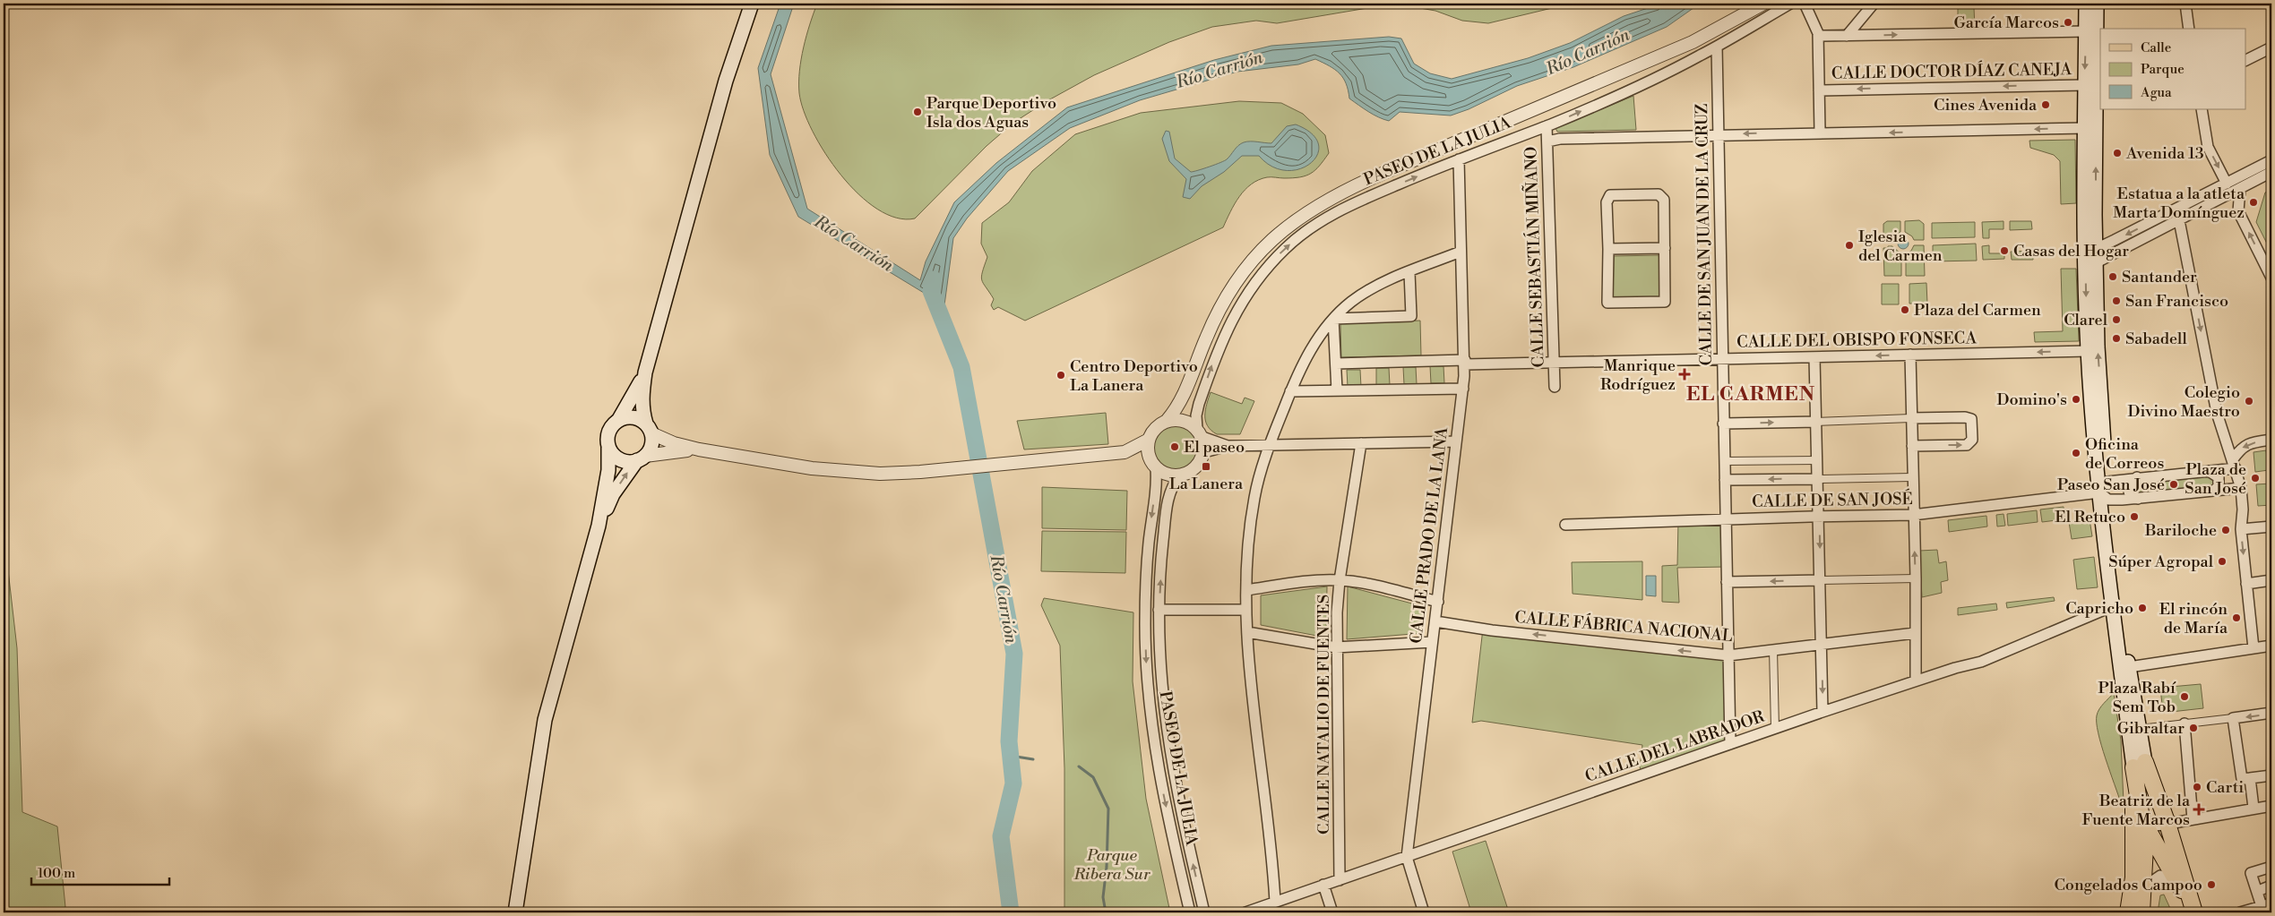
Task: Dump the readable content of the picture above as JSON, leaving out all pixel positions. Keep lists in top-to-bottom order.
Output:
{
  "streets": {
    "street": [
      "CALLE DOCTOR DÍAZ CANEJA",
      "PASEO DE LA JULIA",
      "CALLE DE SAN JUAN DE LA CRUZ",
      "CALLE SEBASTIÁN MIÑANO",
      "CALLE DEL OBISPO FONSECA",
      "CALLE DE SAN JOSÉ",
      "CALLE PRADO DE LA LANA",
      "CALLE FÁBRICA NACIONAL",
      "CALLE NATALIO DE FUENTES",
      "CALLE DEL LABRADOR"
    ]
  },
  "crossings": [
    ["PASEO DE LA JULIA", "CALLE DE SAN JUAN DE LA CRUZ"],
    ["PASEO DE LA JULIA", "CALLE SEBASTIÁN MIÑANO"],
    ["PASEO DE LA JULIA", "CALLE PRADO DE LA LANA"],
    ["CALLE DE SAN JUAN DE LA CRUZ", "CALLE DEL OBISPO FONSECA"],
    ["CALLE DE SAN JUAN DE LA CRUZ", "CALLE DE SAN JOSÉ"],
    ["CALLE DE SAN JUAN DE LA CRUZ", "CALLE FÁBRICA NACIONAL"],
    ["CALLE DE SAN JUAN DE LA CRUZ", "CALLE DEL LABRADOR"],
    ["CALLE SEBASTIÁN MIÑANO", "CALLE DEL OBISPO FONSECA"],
    ["CALLE DEL OBISPO FONSECA", "CALLE PRADO DE LA LANA"],
    ["CALLE PRADO DE LA LANA", "CALLE FÁBRICA NACIONAL"],
    ["CALLE PRADO DE LA LANA", "CALLE DEL LABRADOR"],
    ["CALLE NATALIO DE FUENTES", "CALLE DEL LABRADOR"]
  ],
  "one_way": ["CALLE FÁBRICA NACIONAL"],
  "districts": ["EL CARMEN"],
  "water": ["Río Carrión"],
  "parks": ["Parque Ribera Sur"],
  "places": {
    "other": [
      "García Marcos",
      "Cines Avenida",
      "Parque Deportivo Isla dos Aguas",
      "Avenida 13",
      "Estatua a la atleta Marta Domínguez",
      "Iglesia del Carmen",
      "Casas del Hogar",
      "Santander",
      "San Francisco",
      "Plaza del Carmen",
      "Clarel",
      "Sabadell",
      "Centro Deportivo La Lanera",
      "Domino's",
      "Colegio Divino Maestro",
      "El paseo",
      "Oficina de Correos",
      "Plaza de San José",
      "Paseo San José",
      "El Retuco",
      "Bariloche",
      "Súper Agropal",
      "Capricho",
      "El rincón de María",
      "Plaza Rabí Sem Tob",
      "Gibraltar",
      "Carti",
      "Congelados Campoo"
    ],
    "health": ["Manrique Rodríguez", "Beatriz de la Fuente Marcos"],
    "transit": ["La Lanera"]
  },
  "legend": ["Calle", "Parque", "Agua"],
  "scale_bar": "100 m"
}
